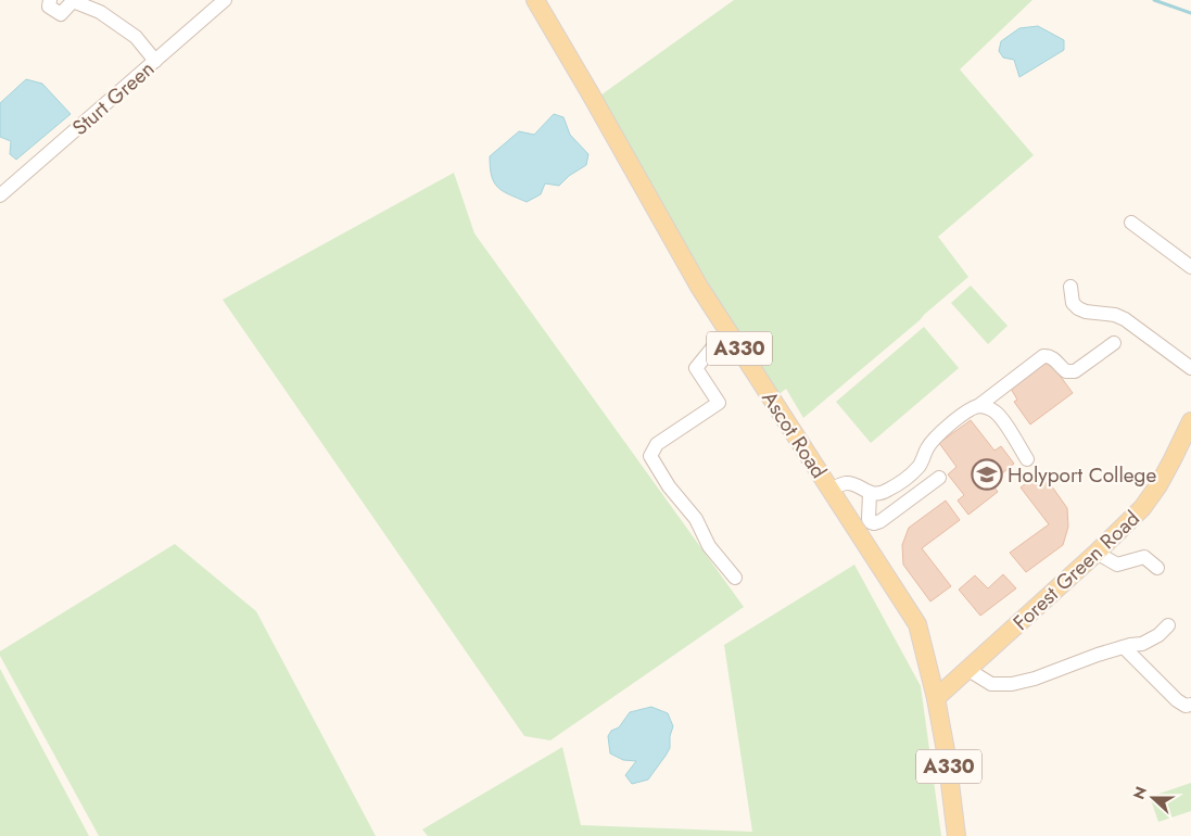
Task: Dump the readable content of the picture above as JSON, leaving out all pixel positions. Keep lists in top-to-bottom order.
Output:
{
  "streets": {
    "main road": ["A330", "Ascot Road", "Forest Green Road"],
    "street": ["Sturt Green"]
  },
  "crossings": [
    ["Ascot Road", "Forest Green Road"]
  ],
  "places": {
    "school or university": ["Holyport College"]
  },
  "north": "left"
}
